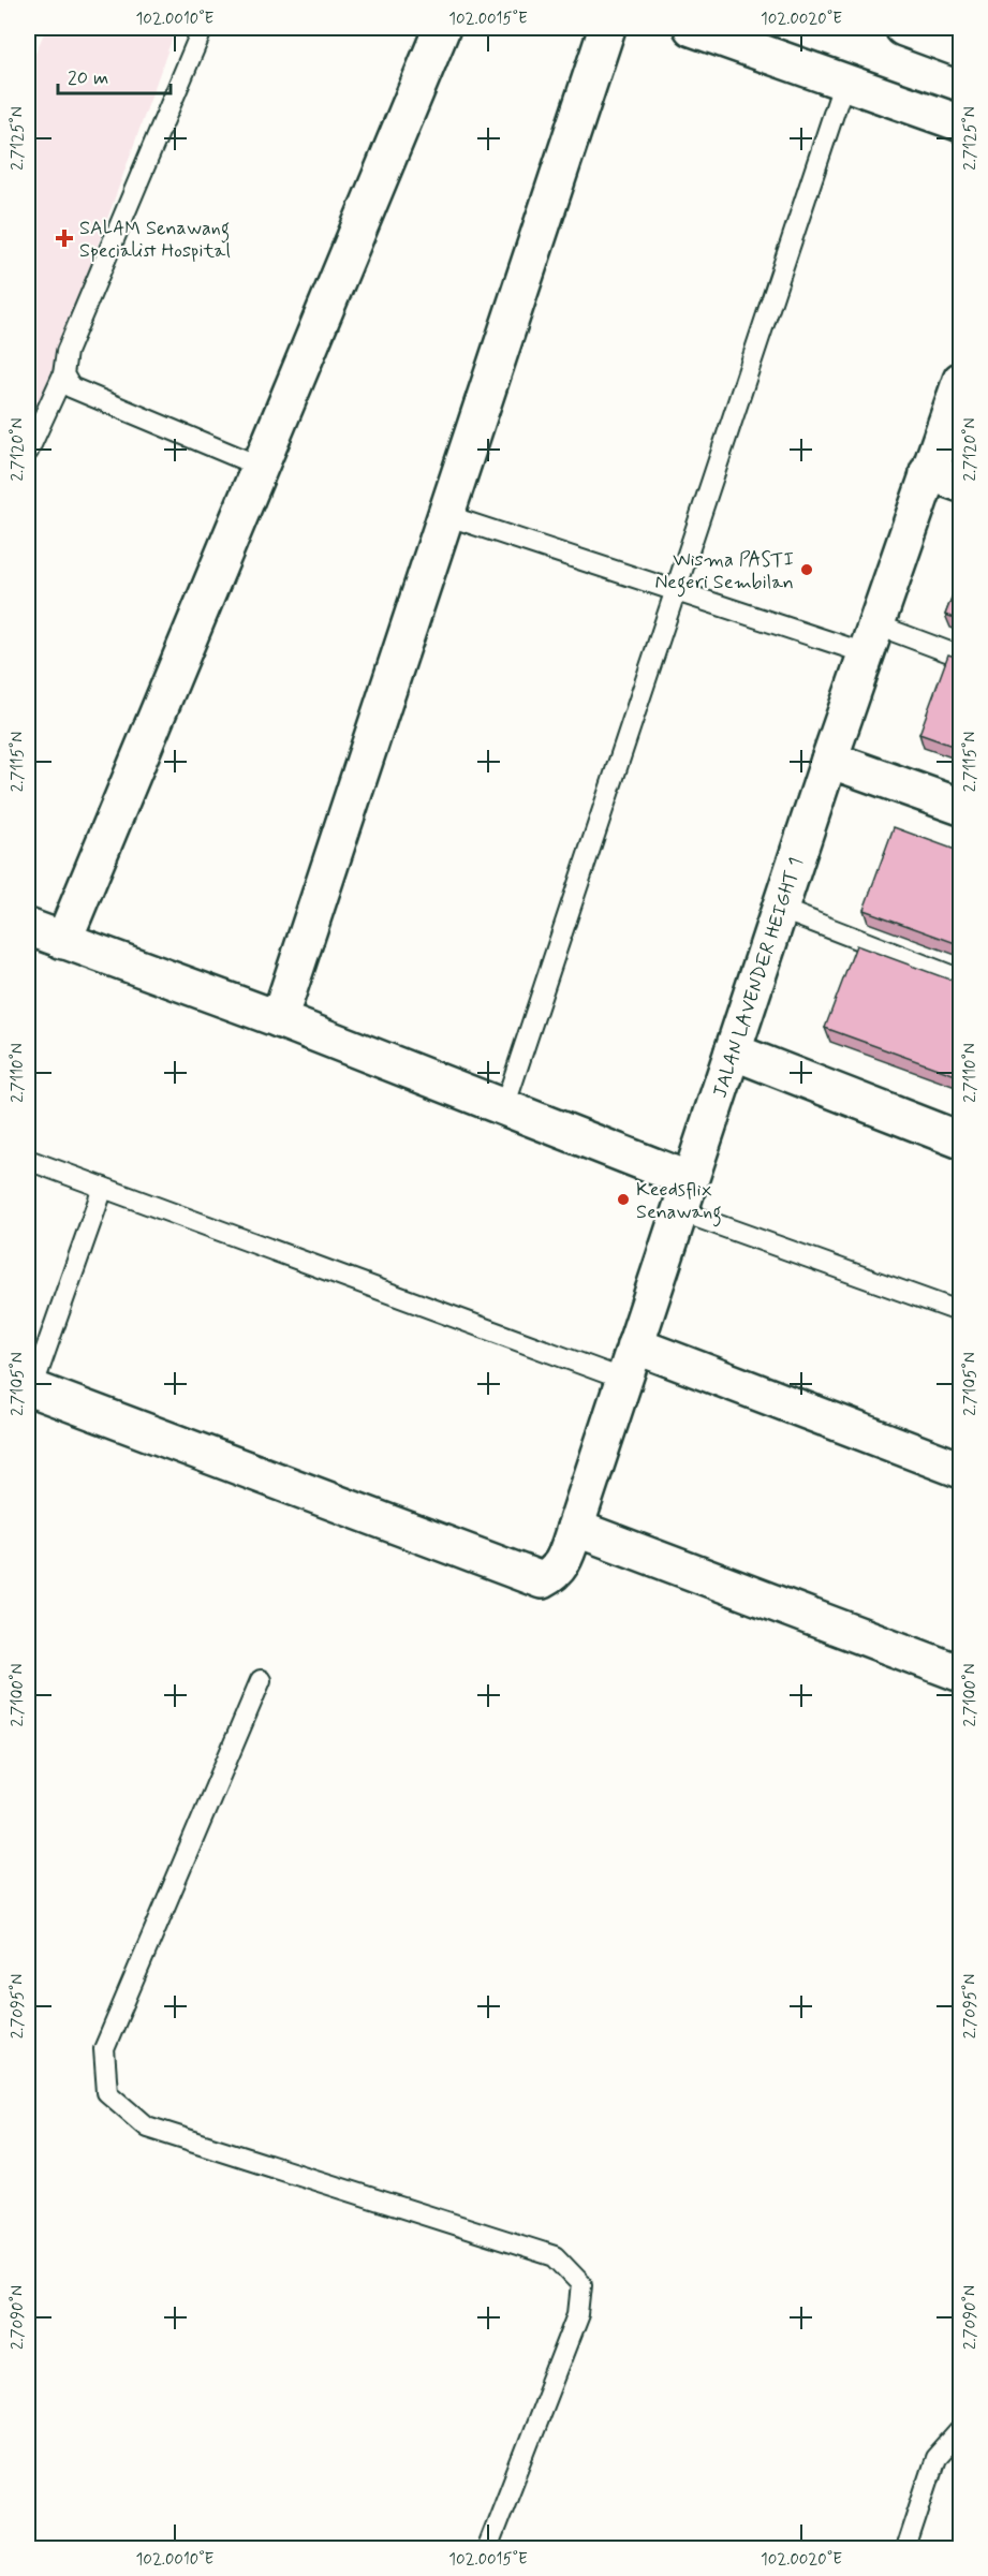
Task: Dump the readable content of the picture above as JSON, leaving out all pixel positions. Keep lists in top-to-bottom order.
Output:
{
  "streets": {
    "street": ["JALAN LAVENDER HEIGHT 1"]
  },
  "places": {
    "health": ["SALAM Senawang Specialist Hospital"],
    "other": ["Wisma PASTI Negeri Sembilan", "Keedsflix Senawang"]
  },
  "scale_bar": "20 m",
  "coordinates": [
    "102.0010°E",
    "102.0015°E",
    "102.0020°E",
    "2.7125°N",
    "2.7120°N",
    "2.7115°N",
    "2.7110°N",
    "2.7105°N",
    "2.7100°N",
    "2.7095°N",
    "2.7090°N"
  ]
}
